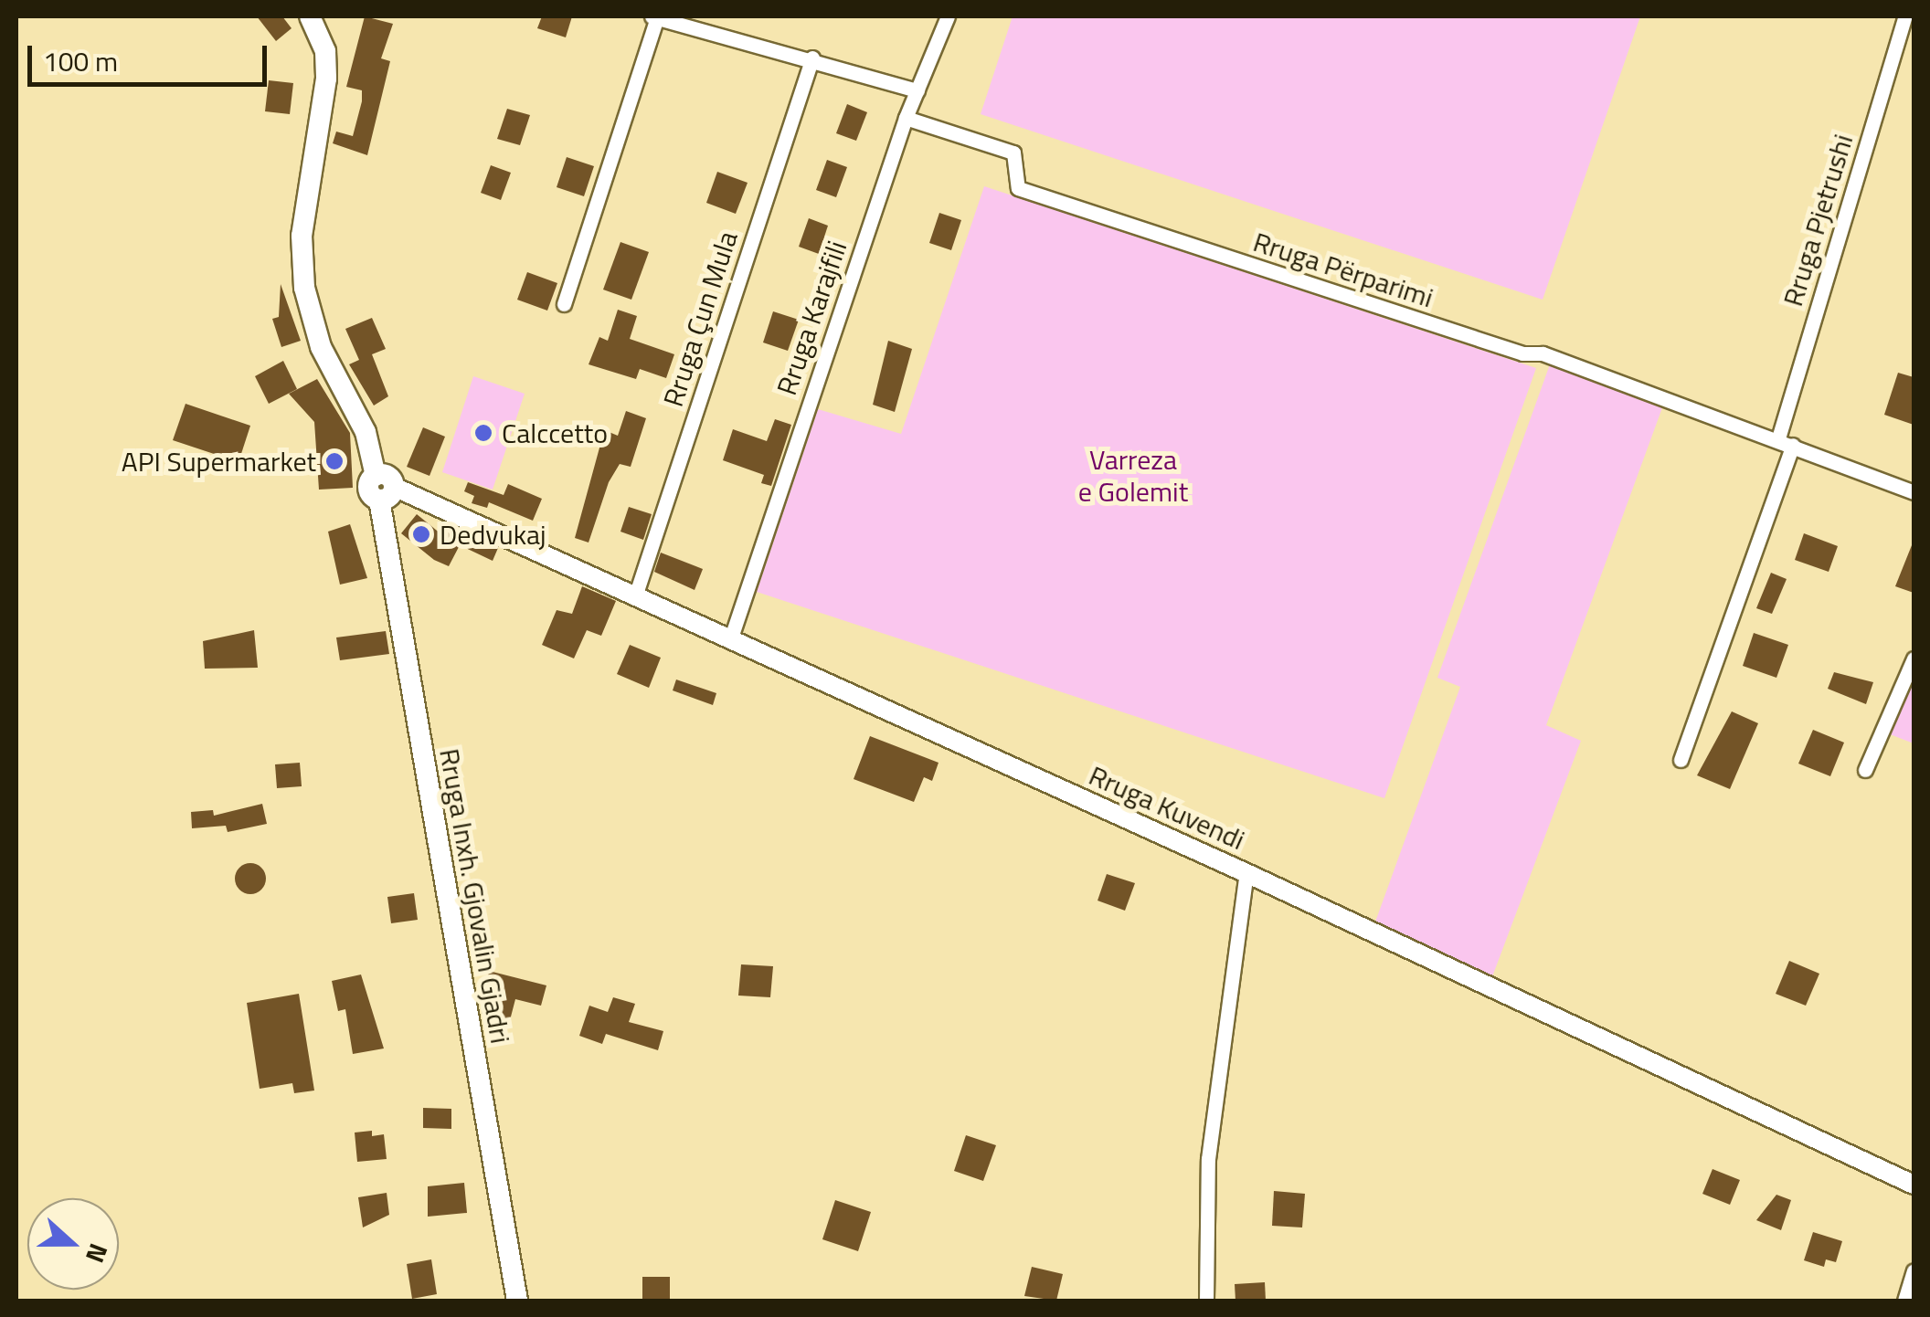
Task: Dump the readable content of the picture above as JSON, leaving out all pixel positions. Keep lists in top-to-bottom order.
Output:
{
  "streets": {
    "main road": ["Rruga Inxh. Gjovalin Gjadri"],
    "street": [
      "Rruga Pjetrushi",
      "Rruga Përparimi",
      "Rruga Karajfili",
      "Rruga Çun Mula",
      "Rruga Kuvendi"
    ]
  },
  "crossings": [
    ["Rruga Pjetrushi", "Rruga Përparimi"],
    ["Rruga Përparimi", "Rruga Karajfili"],
    ["Rruga Karajfili", "Rruga Kuvendi"],
    ["Rruga Çun Mula", "Rruga Kuvendi"],
    ["Rruga Kuvendi", "Rruga Inxh. Gjovalin Gjadri"]
  ],
  "parks": ["Varreza e Golemit"],
  "places": ["Calccetto", "API Supermarket", "Dedvukaj"],
  "scale_bar": "100 m",
  "north": "right"
}
